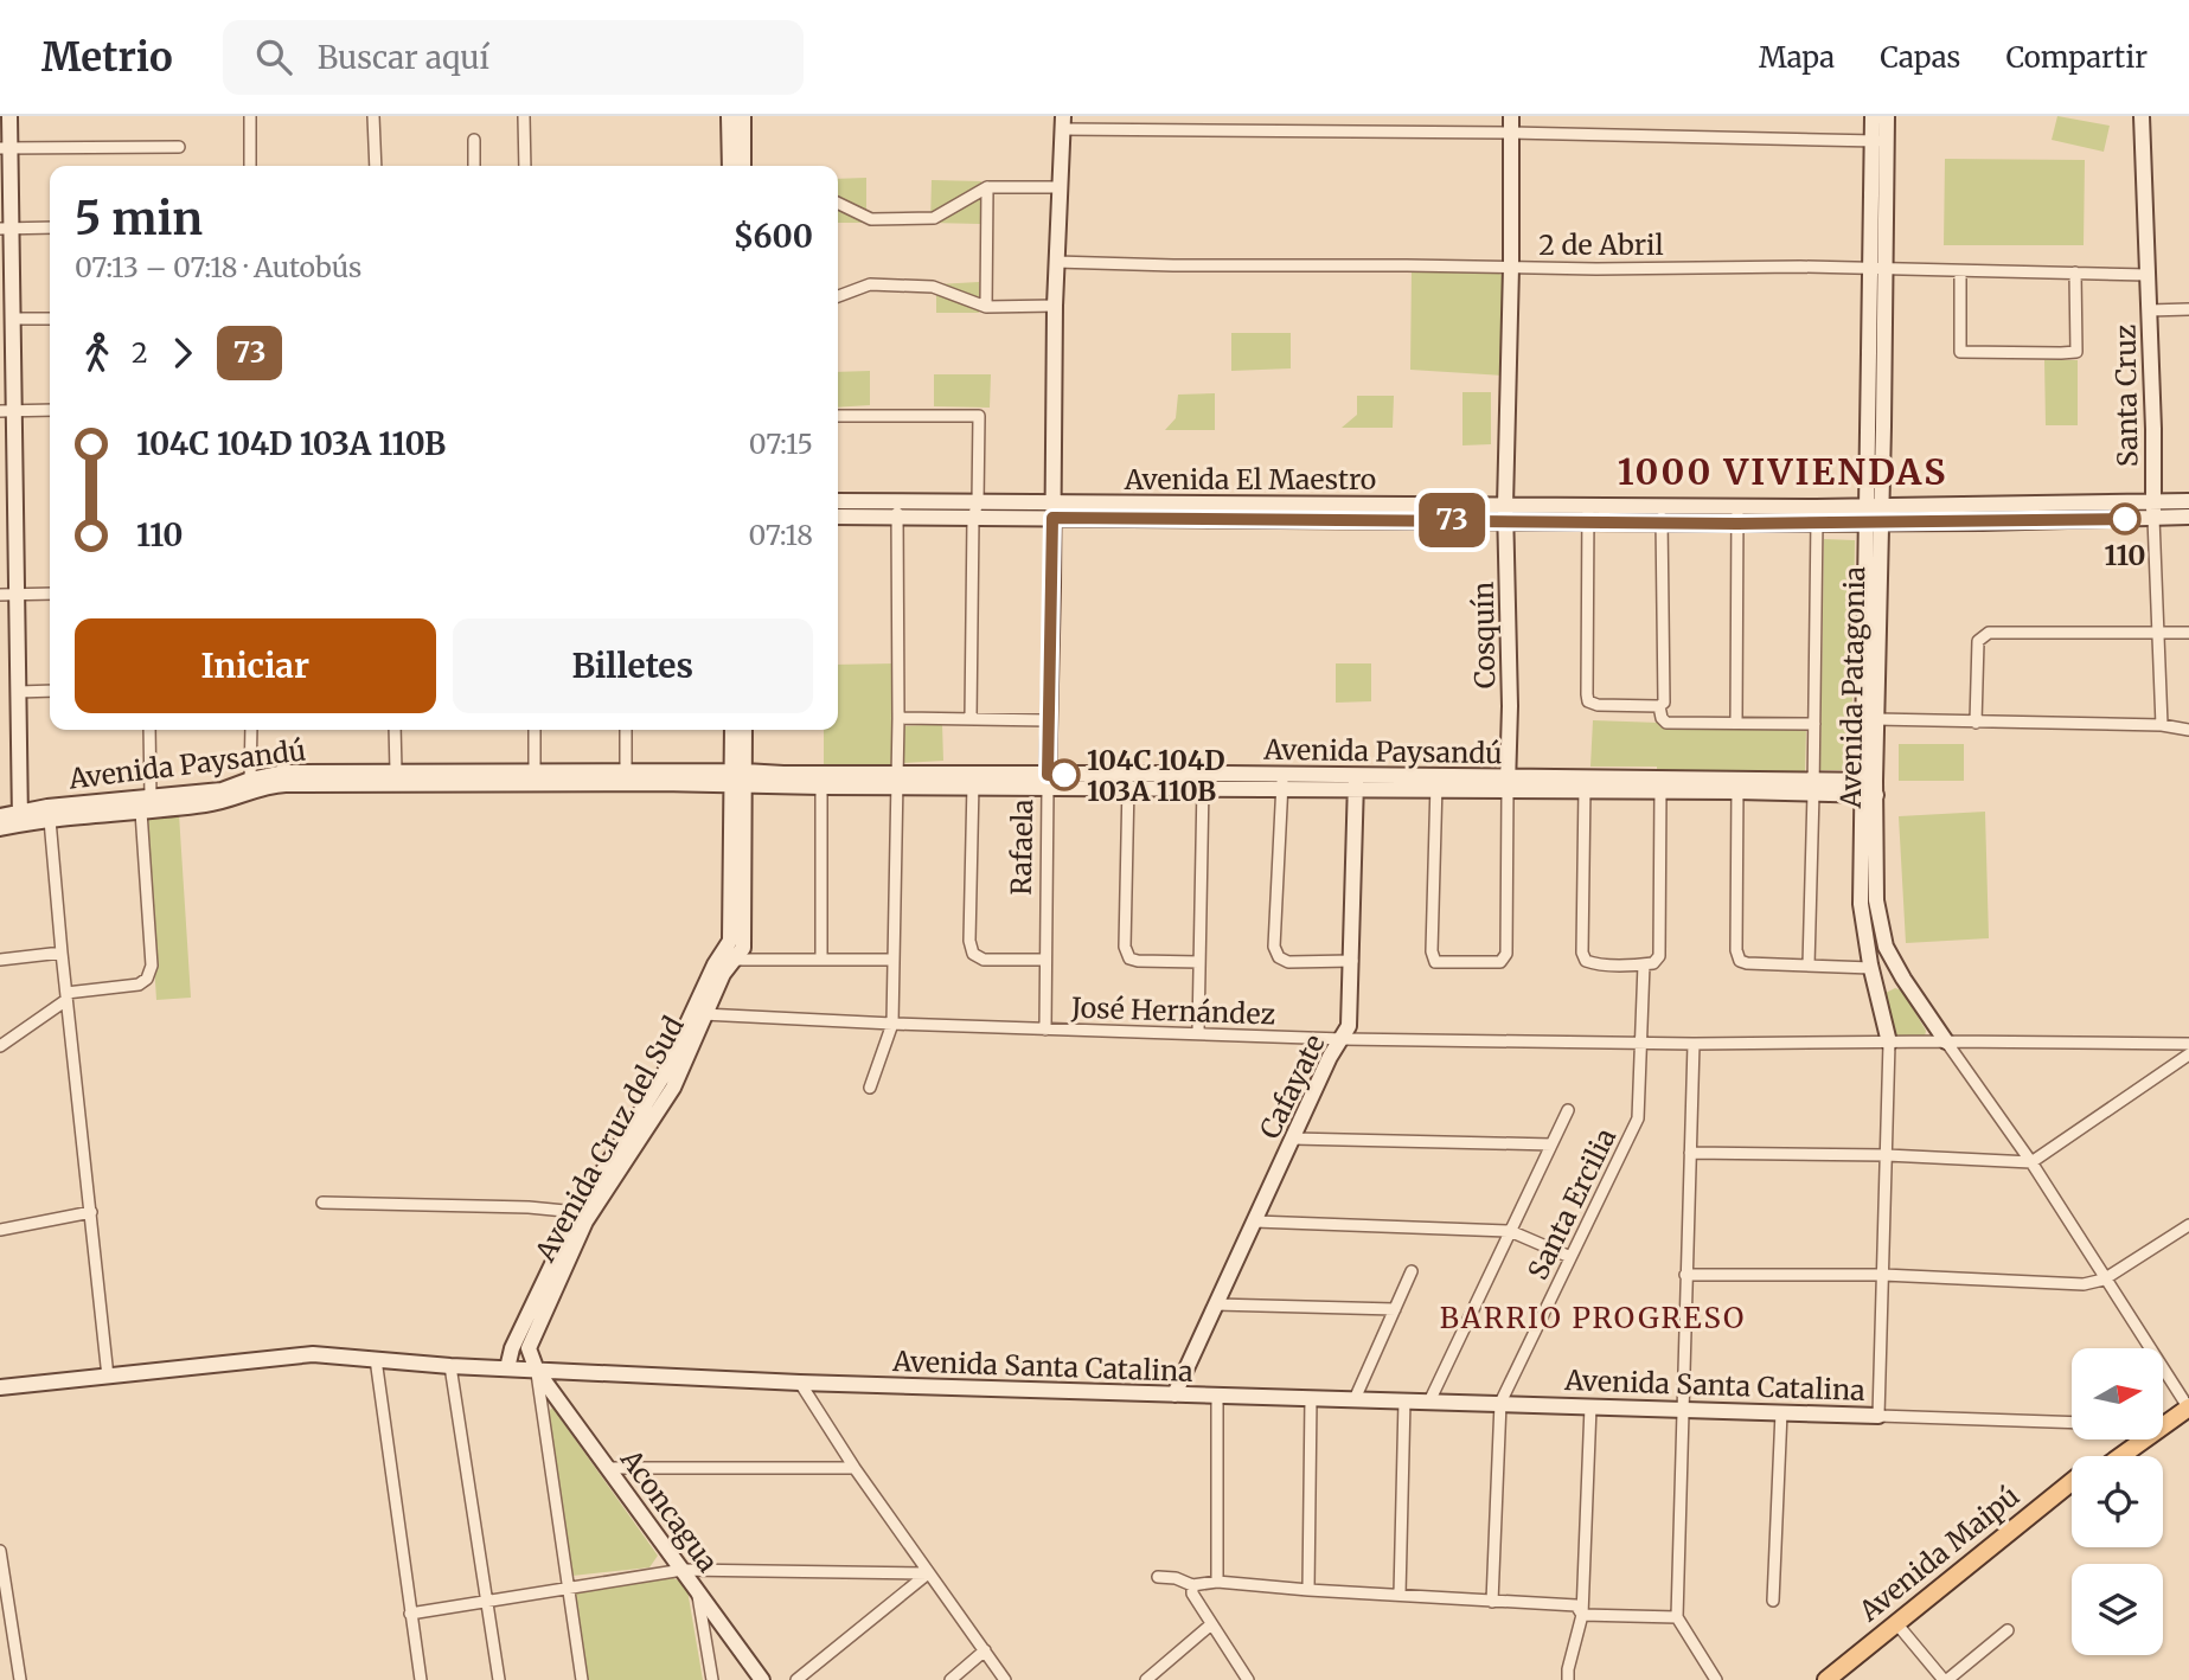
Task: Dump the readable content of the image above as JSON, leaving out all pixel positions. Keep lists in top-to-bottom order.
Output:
{
  "streets": {
    "main road": [
      "Santa Cruz",
      "Avenida El Maestro",
      "Cosquín",
      "Avenida Patagonia",
      "Avenida Paysandú",
      "Rafaela",
      "Cafayate",
      "Avenida Cruz del Sud",
      "Avenida Santa Catalina",
      "Aconcagua",
      "Avenida Maipú"
    ],
    "street": ["2 de Abril", "José Hernández", "Santa Ercilia"]
  },
  "crossings": [
    ["2 de Abril", "Santa Cruz"],
    ["2 de Abril", "Cosquín"],
    ["2 de Abril", "Avenida Patagonia"],
    ["2 de Abril", "Rafaela"],
    ["Santa Cruz", "Avenida El Maestro"],
    ["Avenida El Maestro", "Cosquín"],
    ["Avenida El Maestro", "Avenida Patagonia"],
    ["Avenida El Maestro", "Rafaela"],
    ["Cosquín", "Avenida Paysandú"],
    ["Avenida Patagonia", "Avenida Paysandú"],
    ["Avenida Patagonia", "José Hernández"],
    ["Avenida Paysandú", "Rafaela"],
    ["Avenida Paysandú", "Cafayate"],
    ["Avenida Paysandú", "Avenida Cruz del Sud"],
    ["Avenida Paysandú", "Santa Ercilia"],
    ["Rafaela", "José Hernández"],
    ["José Hernández", "Cafayate"],
    ["José Hernández", "Avenida Cruz del Sud"],
    ["José Hernández", "Santa Ercilia"],
    ["Cafayate", "Avenida Santa Catalina"],
    ["Avenida Cruz del Sud", "Avenida Santa Catalina"],
    ["Avenida Cruz del Sud", "Aconcagua"],
    ["Santa Ercilia", "Avenida Santa Catalina"],
    ["Avenida Santa Catalina", "Aconcagua"]
  ],
  "districts": ["1000 VIVIENDAS", "BARRIO PROGRESO"],
  "places": ["110", "104C 104D 103A 110B"],
  "lines": ["bus line 73"],
  "north": "right",
  "page": {
    "header": "Metrio",
    "search": "Buscar aquí",
    "nav": ["Mapa", "Capas", "Compartir"],
    "on_map": "73",
    "heading": ["5 min", "07:13 – 07:18 · Autobús", "$600"],
    "legs": ["2", "73"],
    "list": [
      {
        "name": "104C 104D 103A 110B",
        "value": "07:15"
      },
      {
        "name": "110",
        "value": "07:18"
      }
    ],
    "buttons": ["Iniciar", "Billetes"]
  }
}
